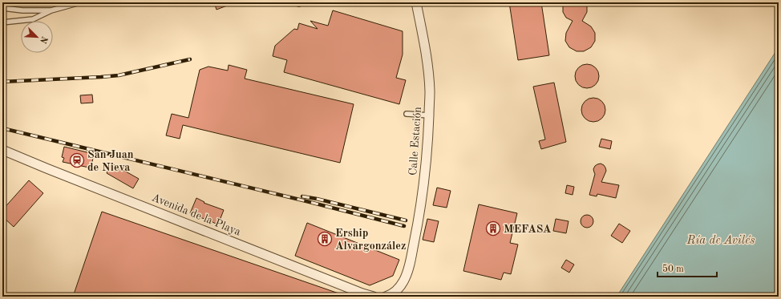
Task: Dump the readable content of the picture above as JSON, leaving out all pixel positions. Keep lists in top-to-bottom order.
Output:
{
  "streets": {
    "street": ["Calle Estación", "Avenida de la Playa"]
  },
  "water": ["Ría de Avilés"],
  "places": {
    "station": ["San Juan de Nieva"],
    "building": ["MEFASA", "Ership Alvargonzález"]
  },
  "scale_bar": "50 m",
  "north": "bottom right"
}
